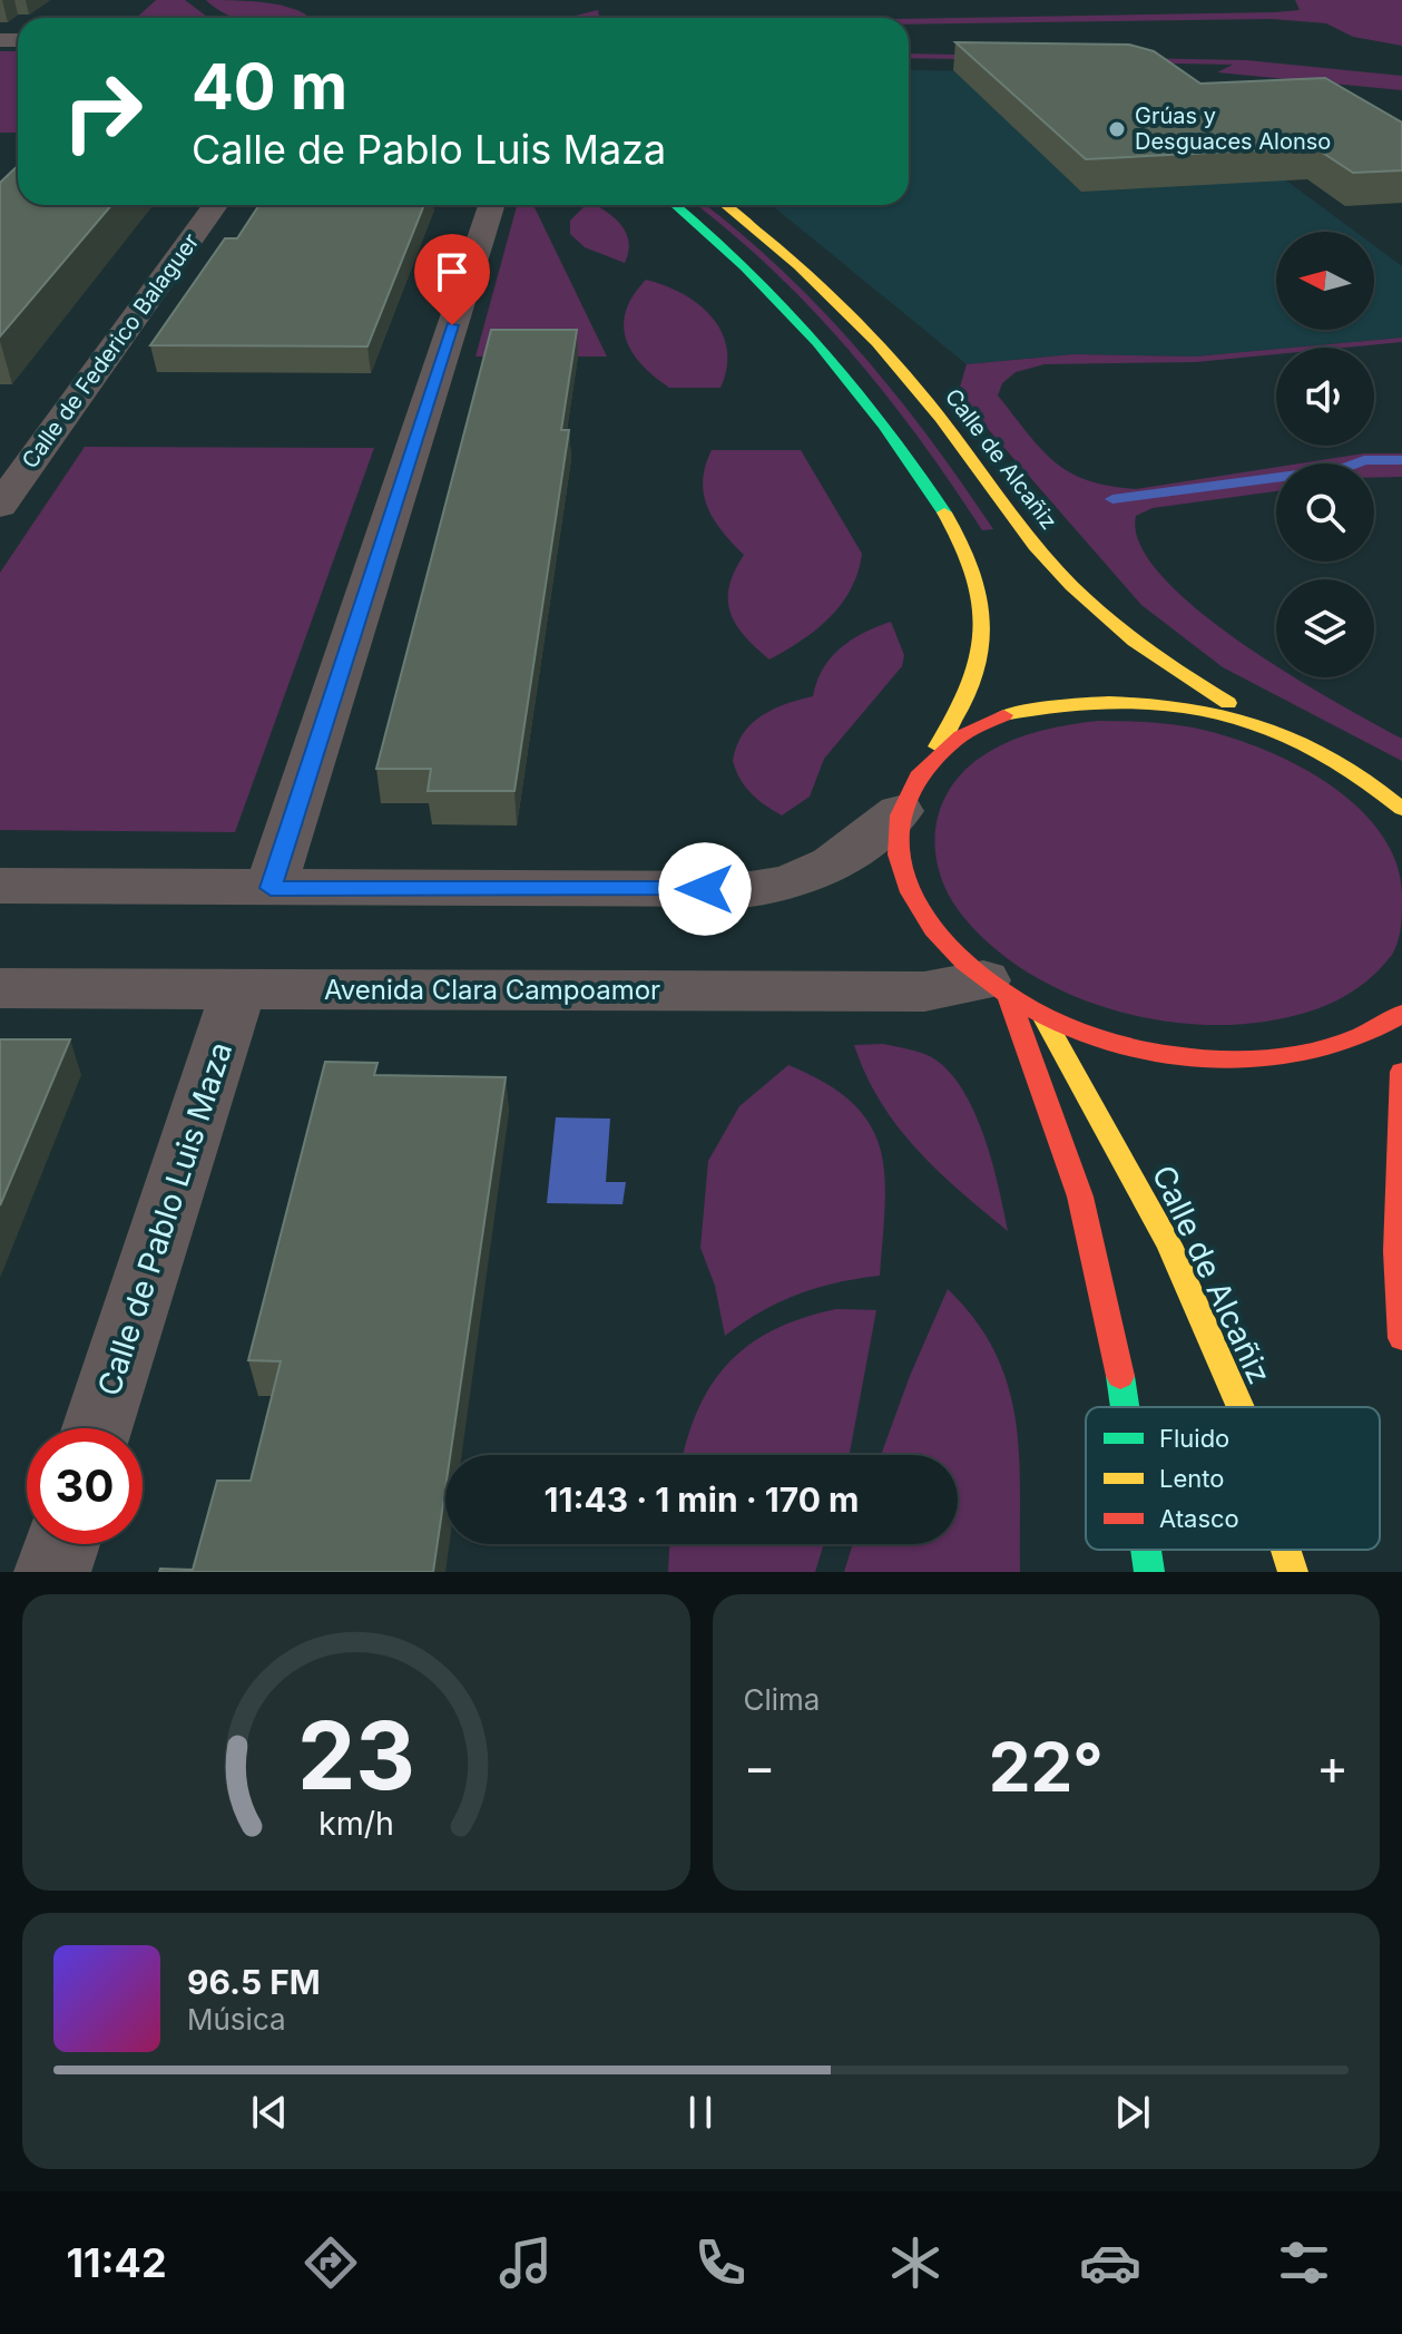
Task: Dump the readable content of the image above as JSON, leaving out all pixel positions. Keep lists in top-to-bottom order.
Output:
{
  "streets": {
    "main road": ["Calle de Alcañiz"],
    "street": ["Calle de Federico Balaguer", "Avenida Clara Campoamor", "Calle de Pablo Luis Maza"]
  },
  "crossings": [
    ["Avenida Clara Campoamor", "Calle de Pablo Luis Maza"]
  ],
  "places": ["Grúas y Desguaces Alonso"],
  "legend": ["Fluido", "Lento", "Atasco"],
  "north": "left",
  "page": {
    "turn": ["40 m", "Calle de Pablo Luis Maza"],
    "limit": "30",
    "trip": "11:43 · 1 min · 170 m",
    "tile": "Clima",
    "heat": ["−", "22°", "+"],
    "song": ["96.5 FM", "Música"],
    "tabs": "11:42",
    "gauge": ["23", "km/h"]
  }
}
